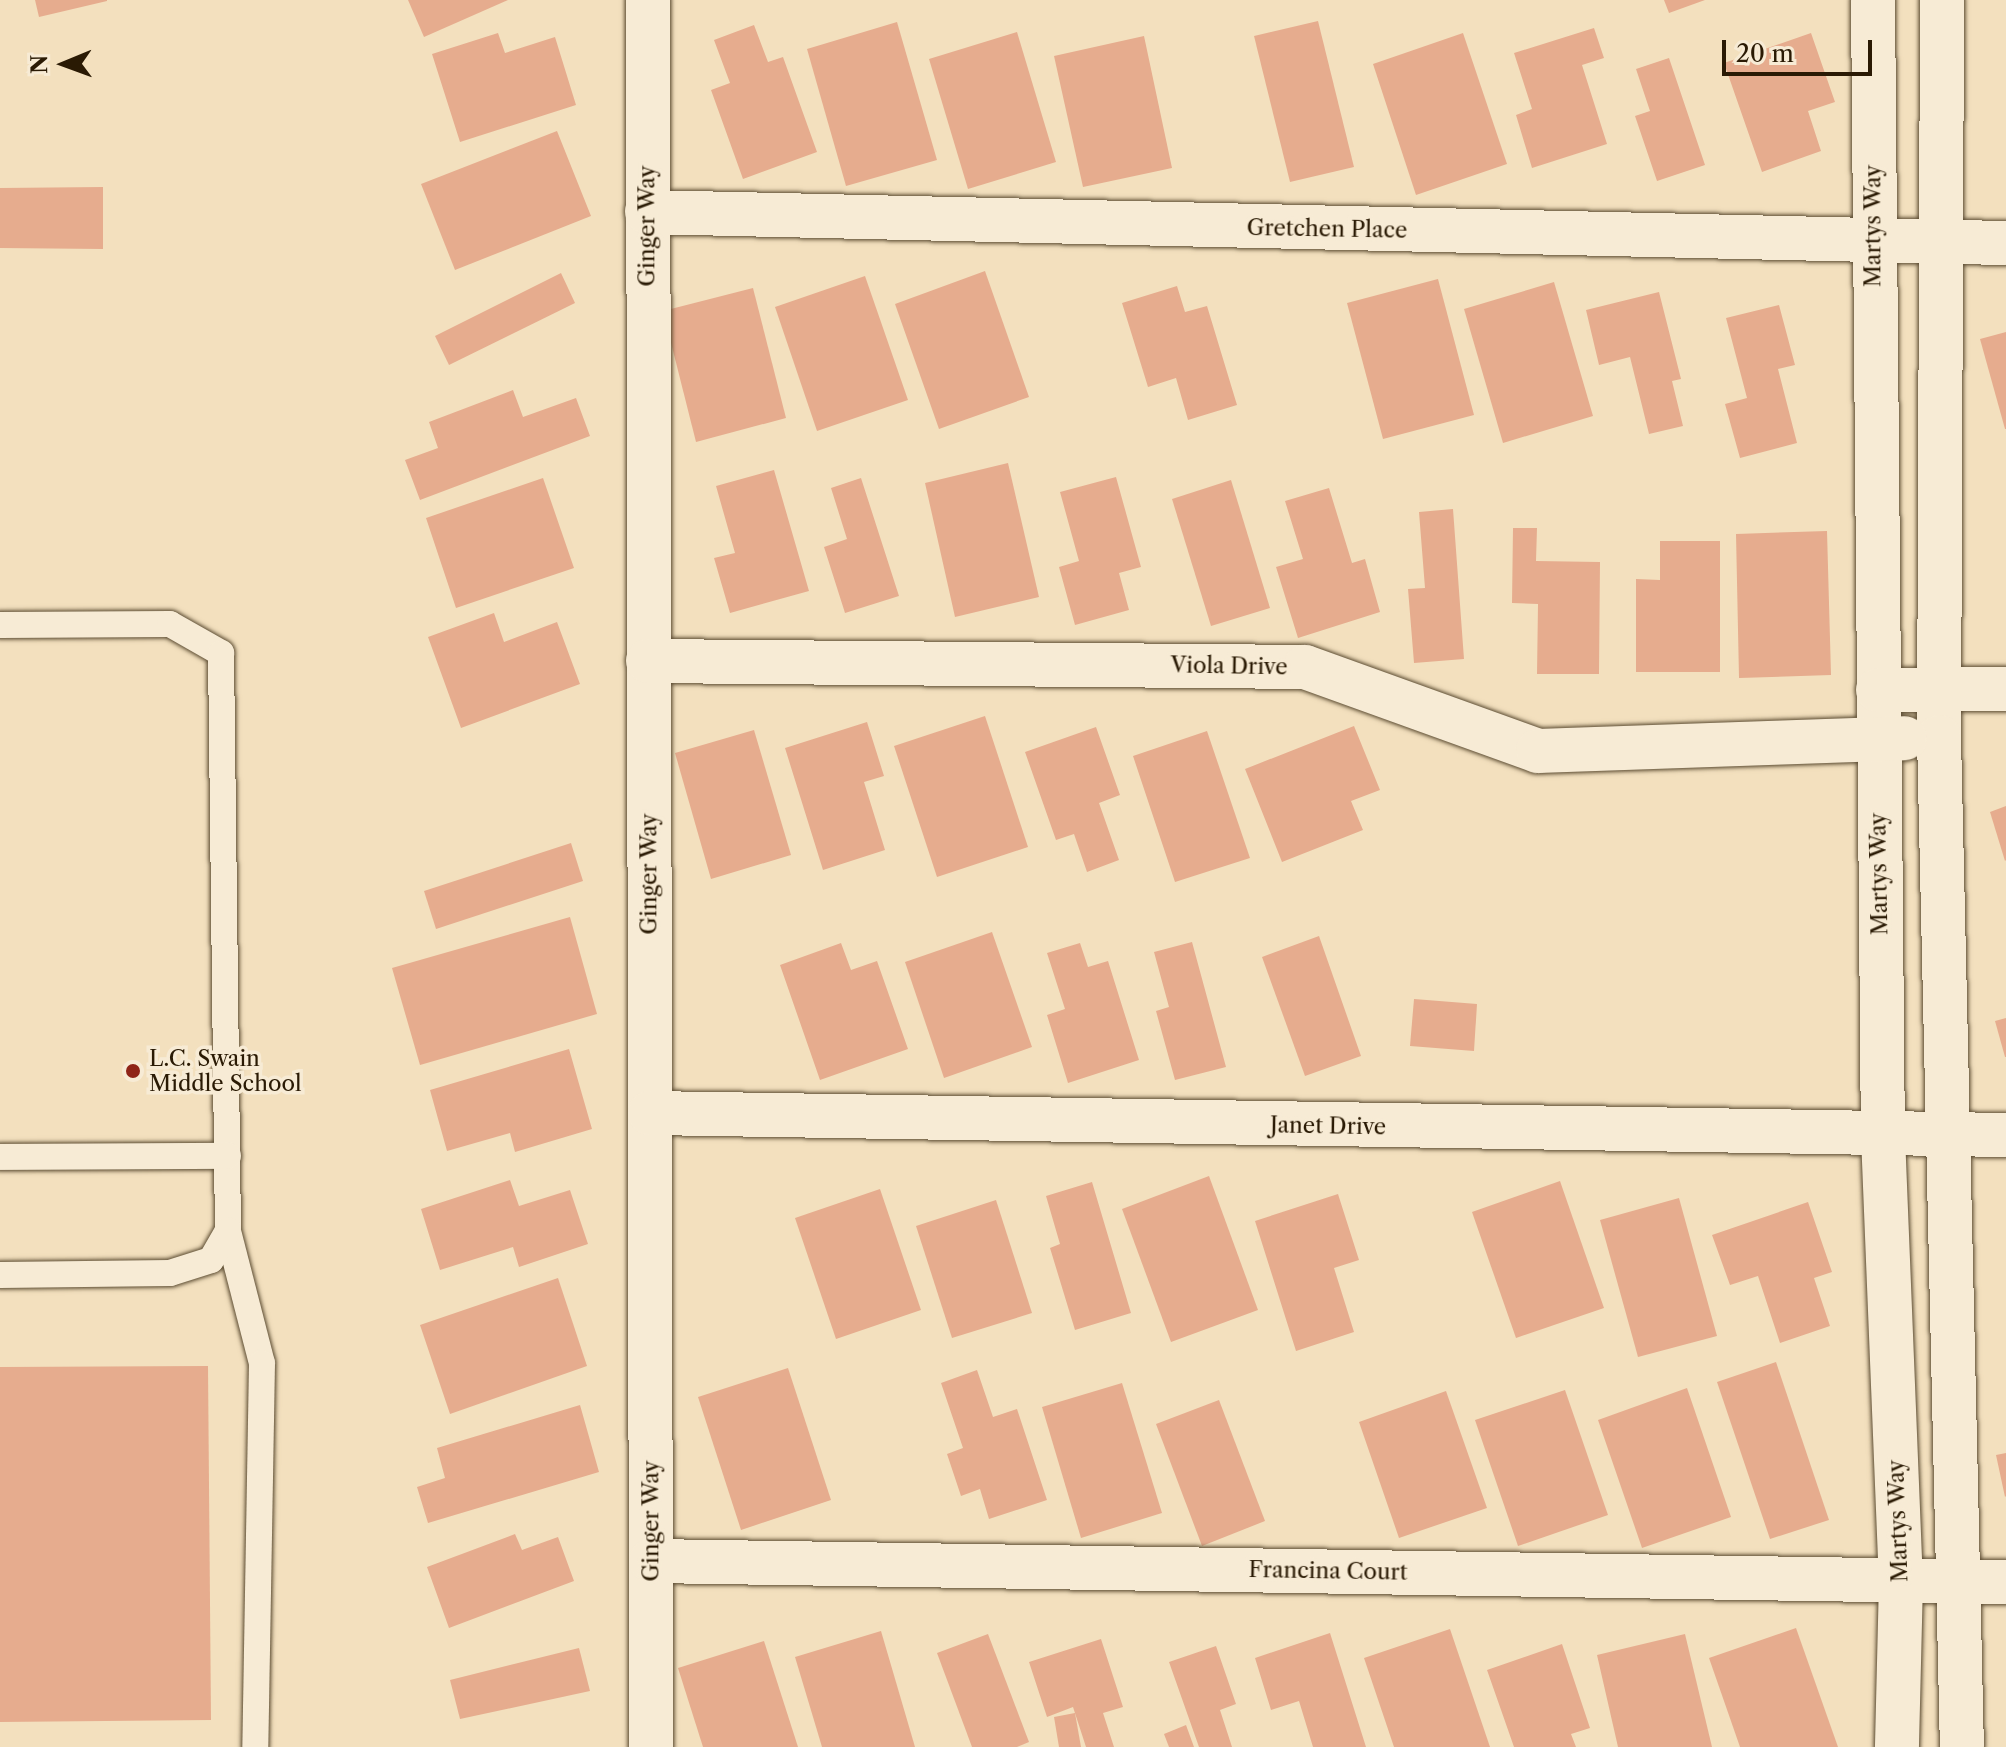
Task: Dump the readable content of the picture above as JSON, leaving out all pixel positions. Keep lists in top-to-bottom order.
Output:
{
  "streets": {
    "street": [
      "Ginger Way",
      "Martys Way",
      "Gretchen Place",
      "Viola Drive",
      "Janet Drive",
      "Francina Court"
    ]
  },
  "crossings": [
    ["Ginger Way", "Gretchen Place"],
    ["Ginger Way", "Viola Drive"],
    ["Ginger Way", "Janet Drive"],
    ["Ginger Way", "Francina Court"],
    ["Martys Way", "Gretchen Place"],
    ["Martys Way", "Viola Drive"],
    ["Martys Way", "Janet Drive"],
    ["Martys Way", "Francina Court"]
  ],
  "places": ["L.C. Swain Middle School"],
  "scale_bar": "20 m",
  "north": "left"
}
